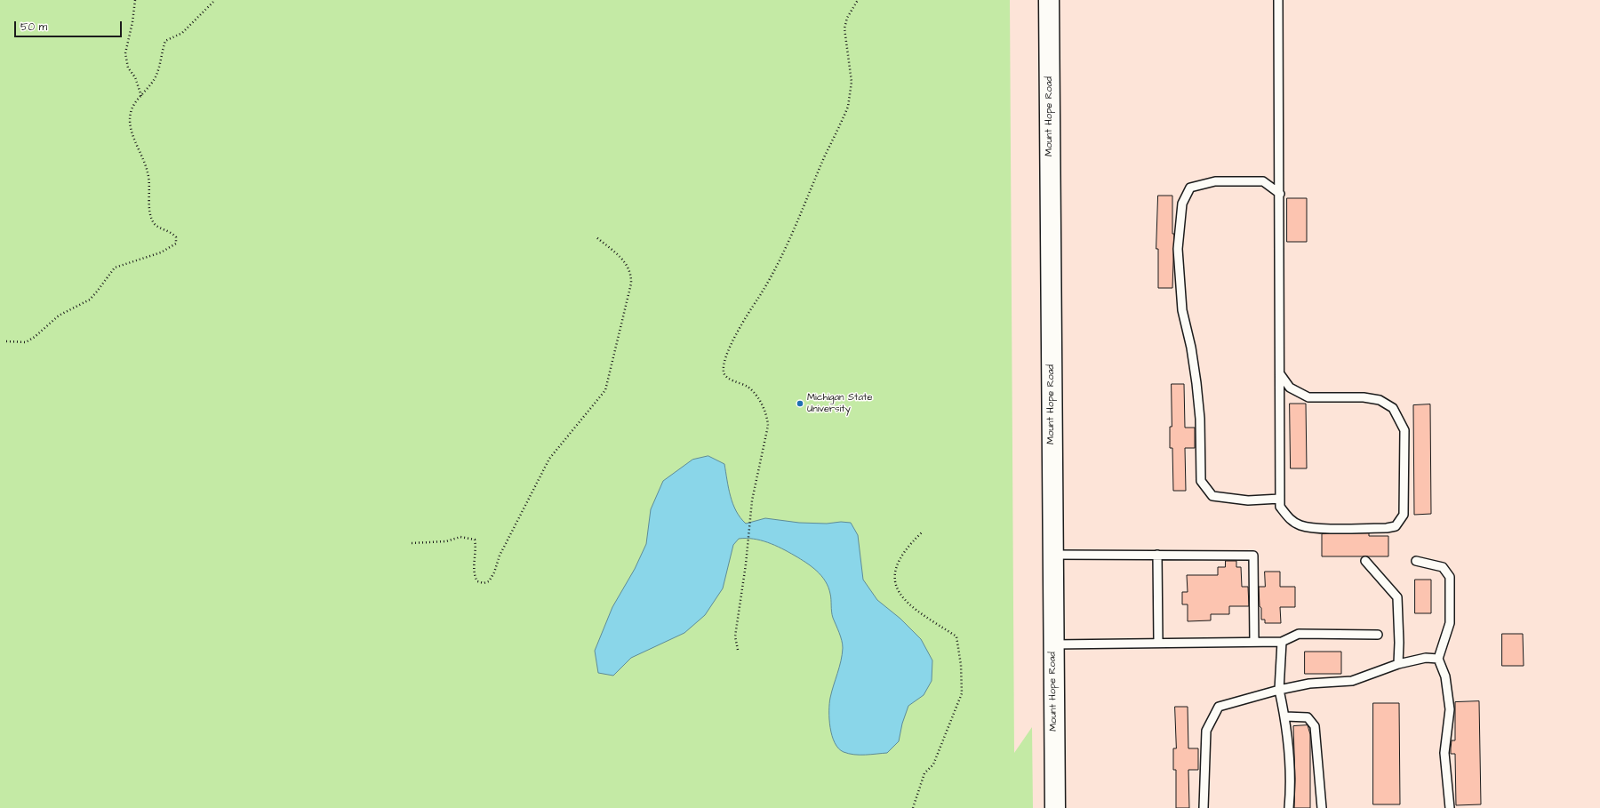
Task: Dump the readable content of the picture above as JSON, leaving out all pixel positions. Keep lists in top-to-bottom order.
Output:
{
  "streets": {
    "street": ["Mount Hope Road"]
  },
  "places": ["Michigan State University"],
  "scale_bar": "50 m"
}
